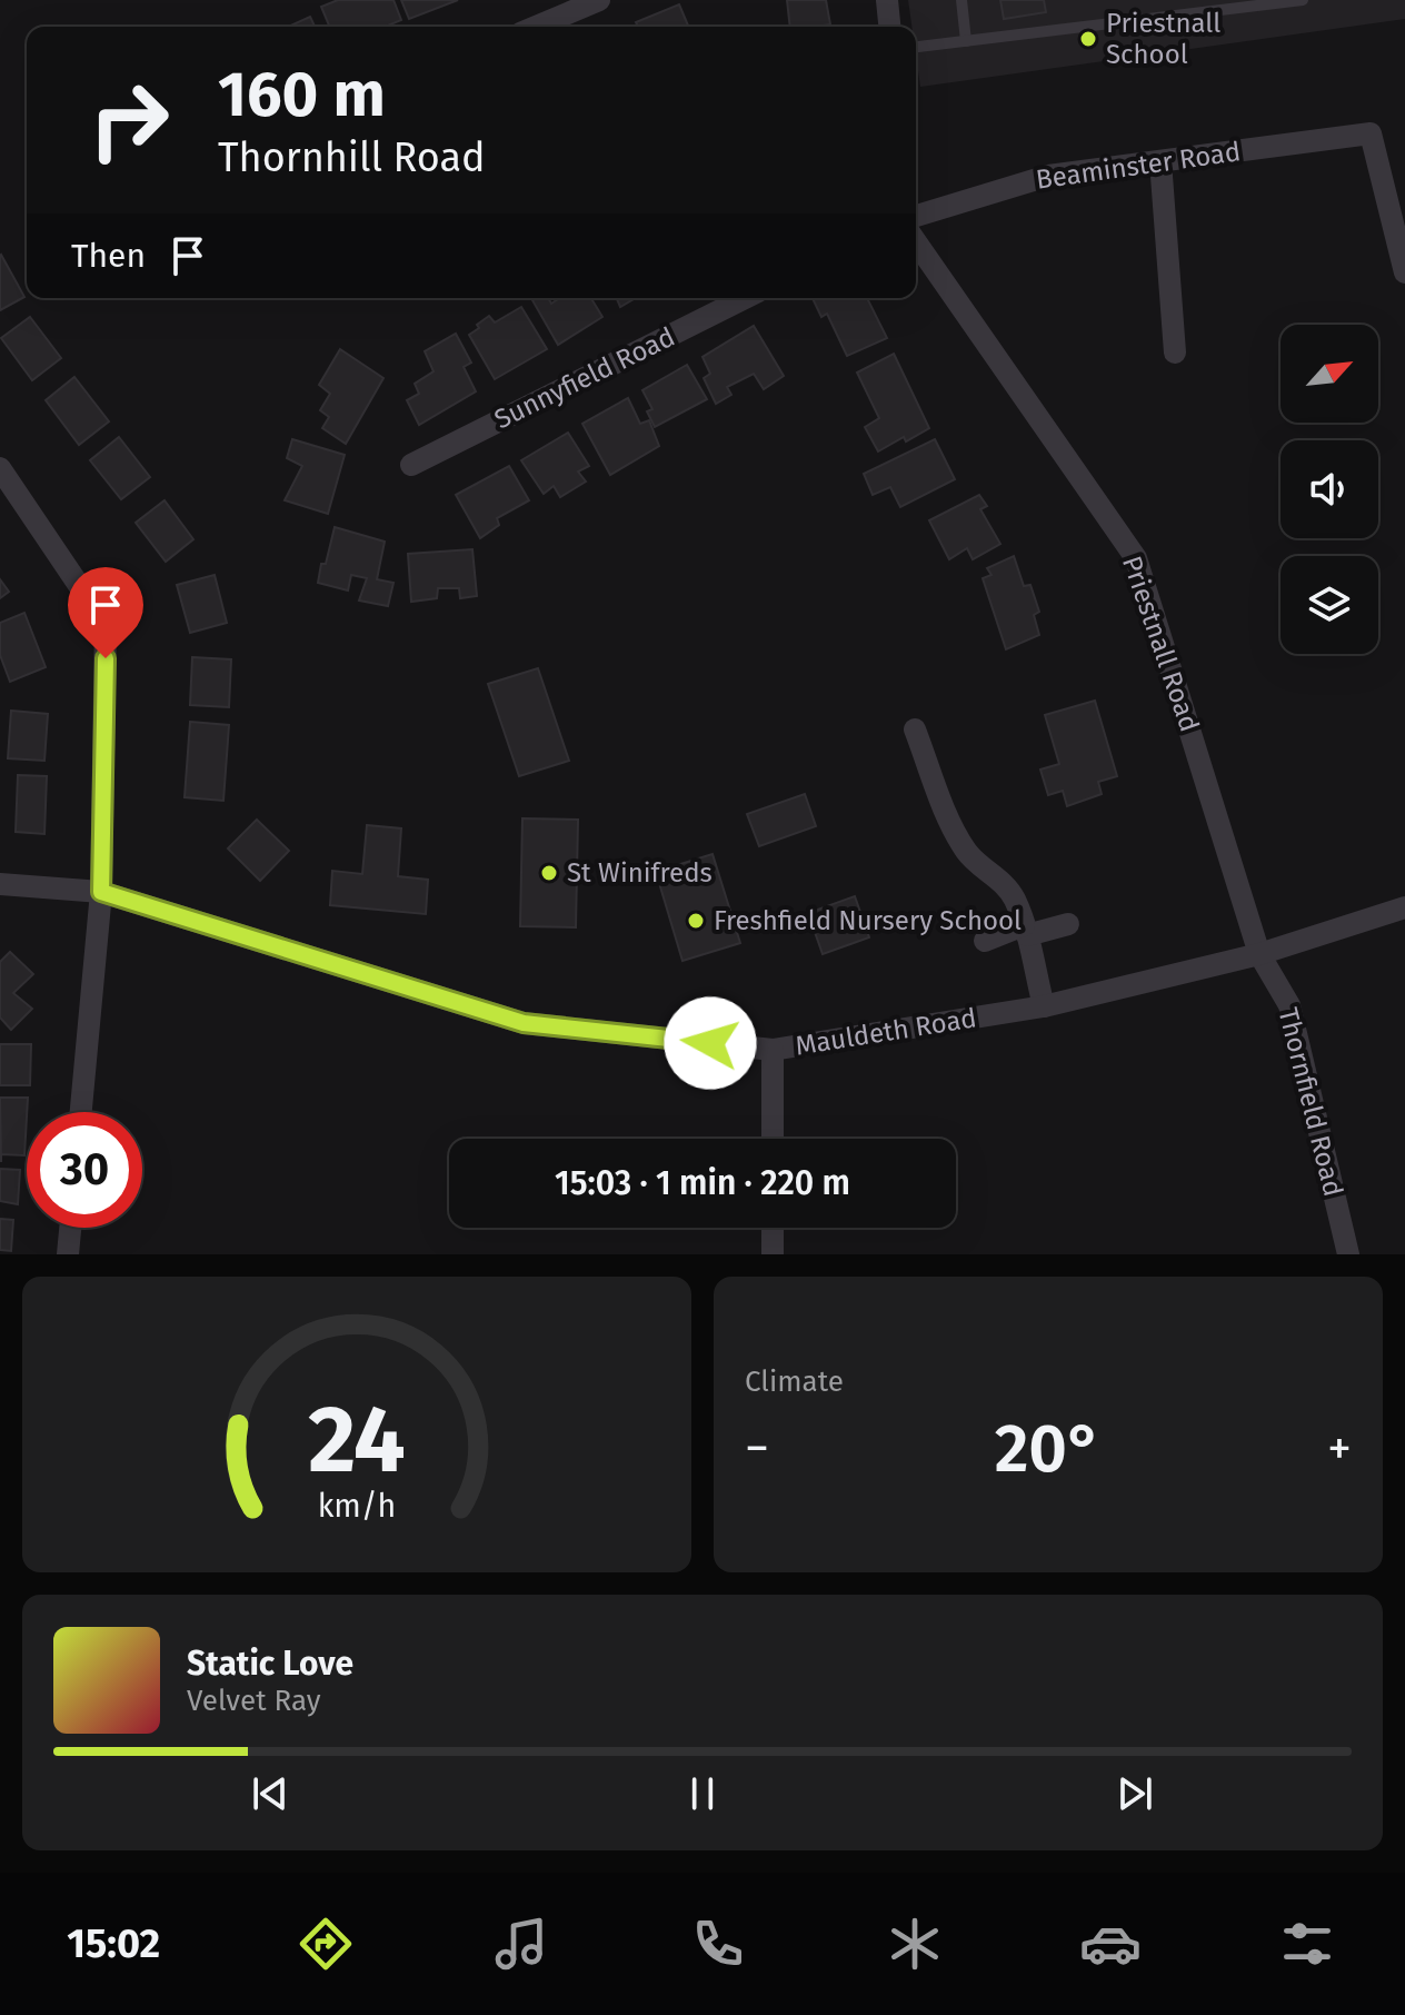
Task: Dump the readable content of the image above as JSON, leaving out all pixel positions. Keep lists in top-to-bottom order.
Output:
{
  "streets": {
    "street": [
      "Beaminster Road",
      "Sunnyfield Road",
      "Priestnall Road",
      "Mauldeth Road",
      "Thornfield Road"
    ]
  },
  "crossings": [
    ["Priestnall Road", "Mauldeth Road"],
    ["Priestnall Road", "Thornfield Road"],
    ["Mauldeth Road", "Thornfield Road"]
  ],
  "places": ["Priestnall School", "St Winifreds", "Freshfield Nursery School"],
  "north": "top right",
  "page": {
    "turn": ["160 m", "Thornhill Road"],
    "then": "Then",
    "limit": "30",
    "trip": "15:03 · 1 min · 220 m",
    "tile": "Climate",
    "heat": ["−", "20°", "+"],
    "song": ["Static Love", "Velvet Ray"],
    "tabs": "15:02",
    "gauge": ["24", "km/h"]
  }
}
